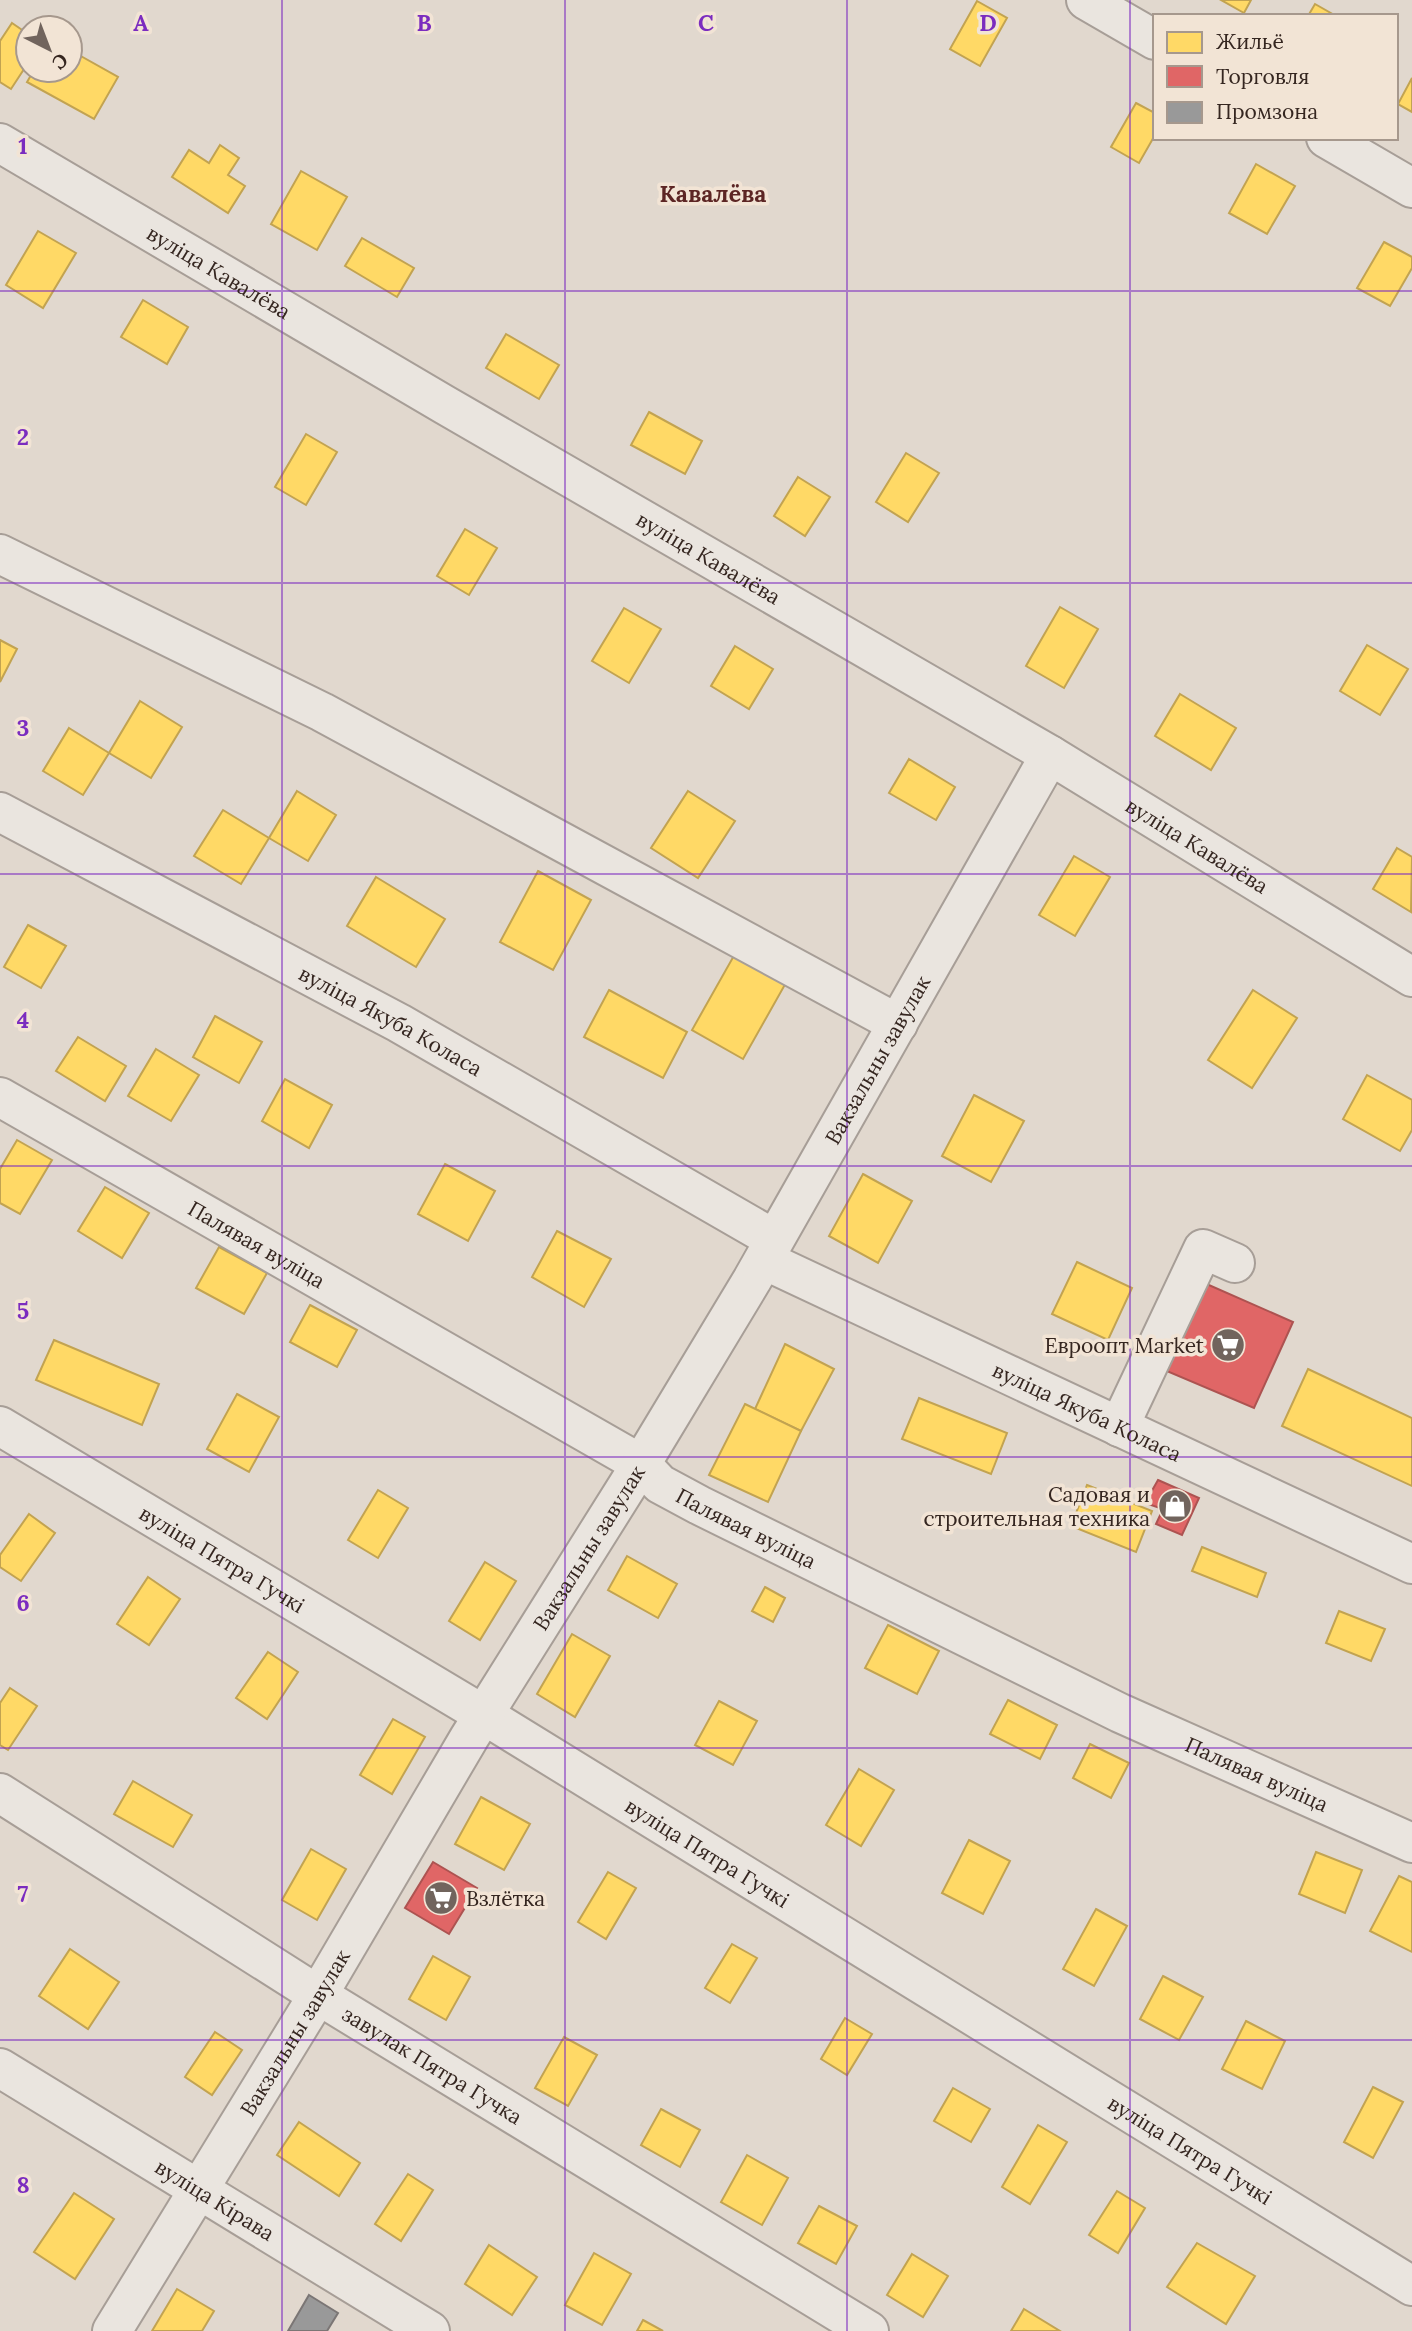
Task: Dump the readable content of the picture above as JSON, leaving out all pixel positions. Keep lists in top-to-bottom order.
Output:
{
  "streets": {
    "street": [
      "вуліца Кавалёва",
      "вуліца Якуба Коласа",
      "Вакзальны завулак",
      "Палявая вуліца",
      "вуліца Пятра Гучкі",
      "завулак Пятра Гучка",
      "вуліца Кірава"
    ]
  },
  "crossings": [
    ["вуліца Кавалёва", "Вакзальны завулак"],
    ["вуліца Якуба Коласа", "Вакзальны завулак"],
    ["Вакзальны завулак", "Палявая вуліца"],
    ["Вакзальны завулак", "вуліца Пятра Гучкі"],
    ["Вакзальны завулак", "завулак Пятра Гучка"],
    ["Вакзальны завулак", "вуліца Кірава"]
  ],
  "districts": ["Кавалёва"],
  "places": {
    "supermarket": ["Евроопт Market", "Взлётка"],
    "shop": ["Садовая и строительная техника"]
  },
  "legend": ["Жильё", "Торговля", "Промзона"],
  "north": "bottom right",
  "grid": {
    "columns": [
      "A",
      "B",
      "C",
      "D"
    ],
    "rows": [
      "1",
      "2",
      "3",
      "4",
      "5",
      "6",
      "7",
      "8"
    ]
  }
}
